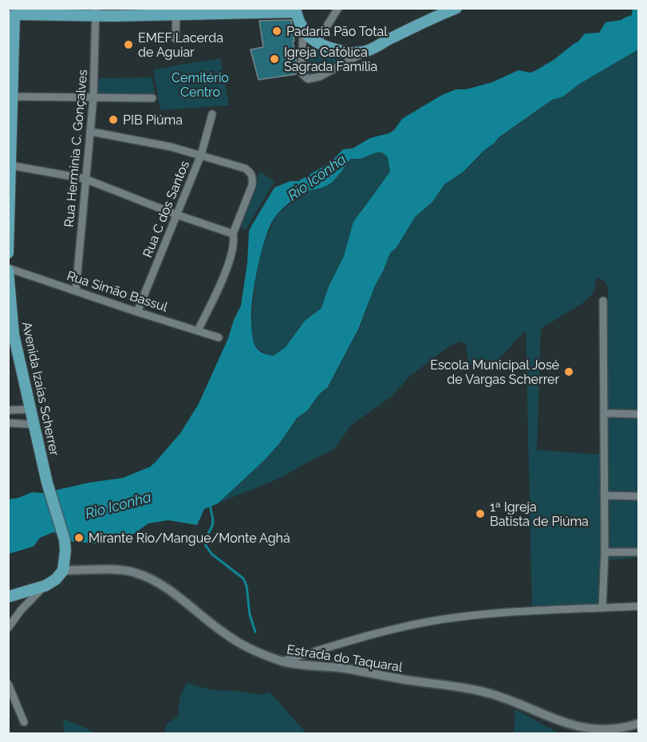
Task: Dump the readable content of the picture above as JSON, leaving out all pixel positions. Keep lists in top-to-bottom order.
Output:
{
  "streets": {
    "main road": ["Avenida Izaías Scherrer"],
    "street": [
      "Rua Herminia C. Gonçalves",
      "Rua C dos Santos",
      "Rua Simão Bassul",
      "Estrada do Taquaral"
    ]
  },
  "crossings": [
    ["Rua Herminia C. Gonçalves", "Rua Simão Bassul"],
    ["Rua C dos Santos", "Rua Simão Bassul"],
    ["Rua Simão Bassul", "Avenida Izaías Scherrer"],
    ["Avenida Izaías Scherrer", "Estrada do Taquaral"]
  ],
  "water": ["Rio Iconha"],
  "parks": ["Cemitério Centro"],
  "places": [
    "Padaria Pão Total",
    "EMEF Lacerda de Aguiar",
    "Igreja Católica Sagrada Família",
    "PIB Piúma",
    "Escola Municipal José de Vargas Scherrer",
    "1ª Igreja Batista de Piúma",
    "Mirante Rio/Mangue/Monte Aghá"
  ]
}
